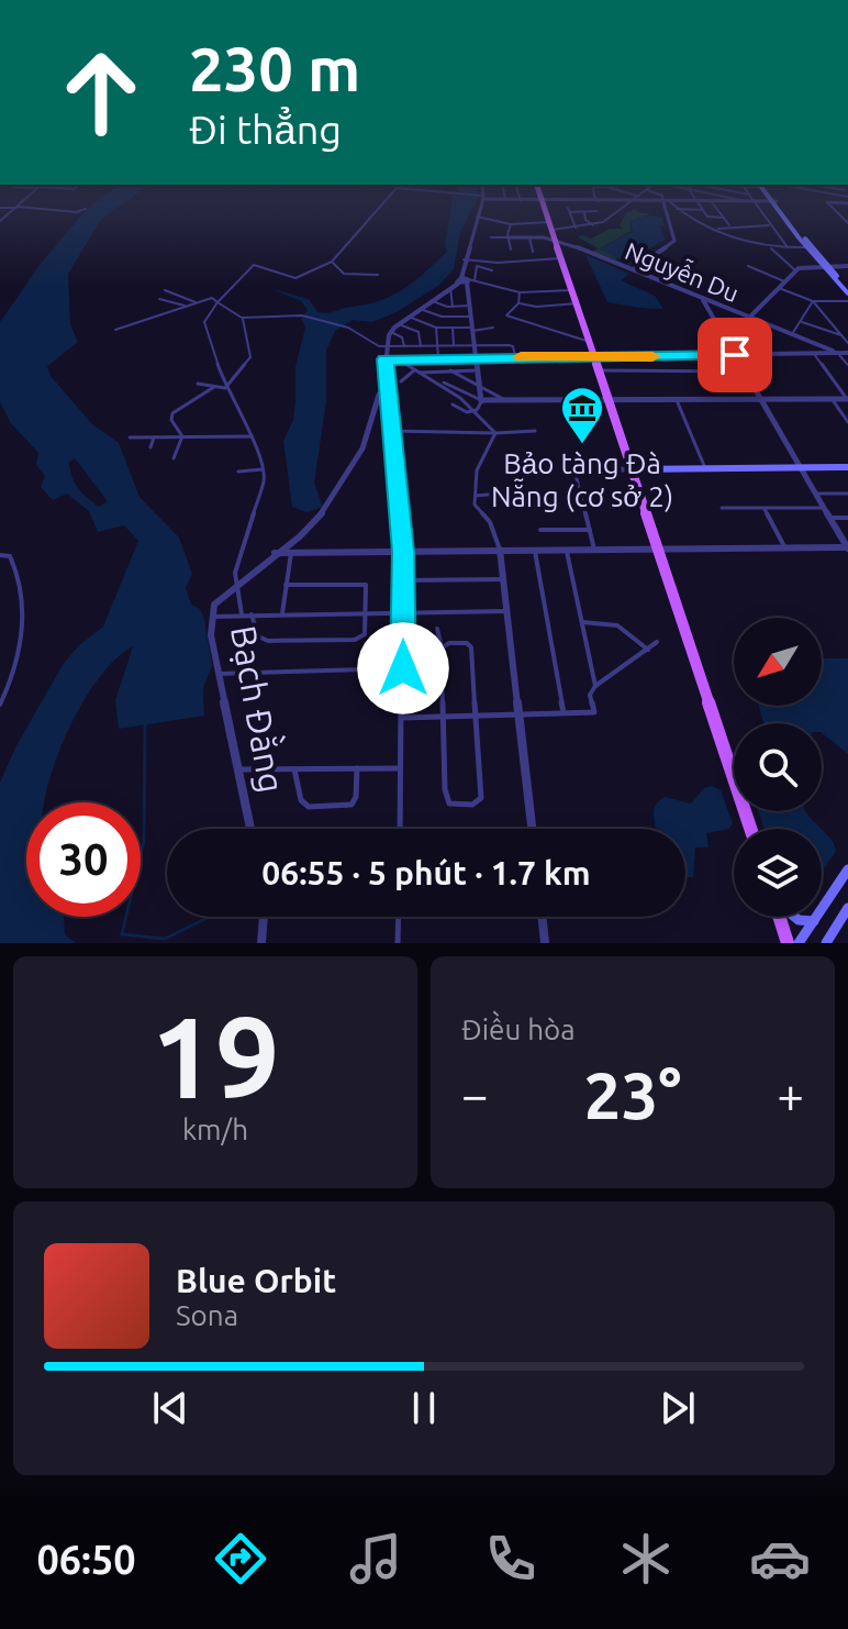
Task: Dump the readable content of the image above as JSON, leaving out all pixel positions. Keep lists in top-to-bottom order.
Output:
{
  "streets": {
    "street": ["Nguyễn Du", "Bạch Đằng"]
  },
  "places": {
    "museum": ["Bảo tàng Đà Nẵng (cơ sở 2)"]
  },
  "north": "bottom left",
  "page": {
    "turn": ["230 m", "Đi thẳng"],
    "limit": "30",
    "trip": "06:55 · 5 phút · 1.7 km",
    "tile": [
      ["19", "km/h"],
      "Điều hòa"
    ],
    "heat": ["−", "23°", "+"],
    "song": ["Blue Orbit", "Sona"],
    "tabs": "06:50"
  }
}
